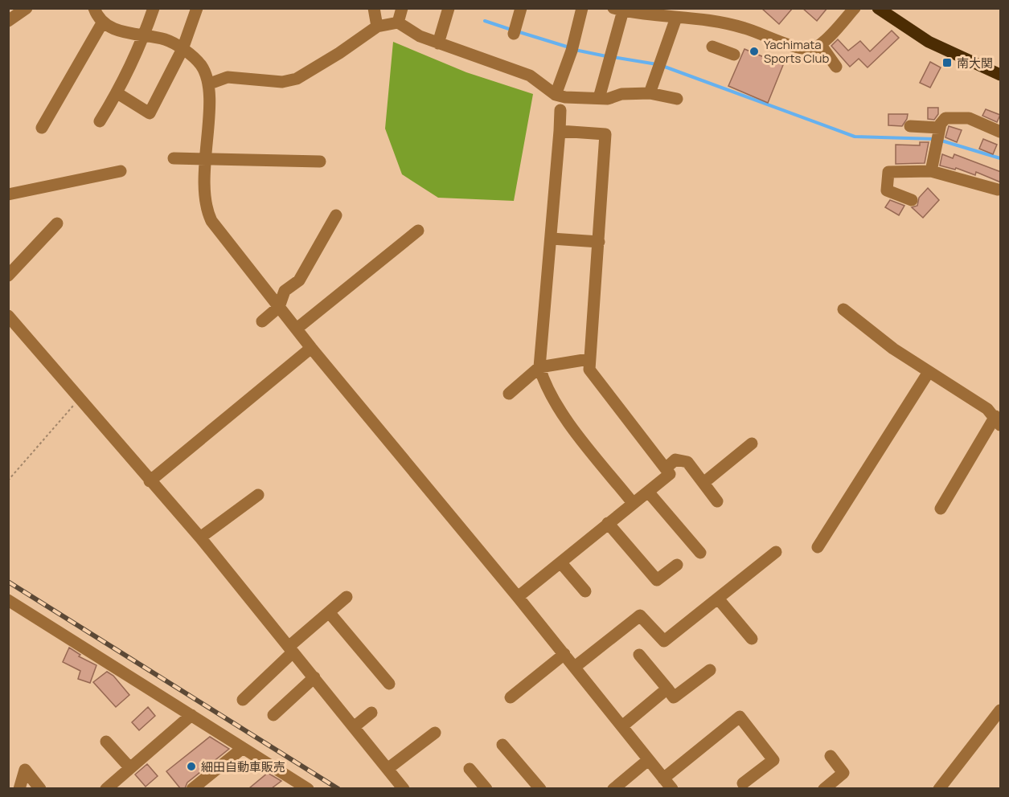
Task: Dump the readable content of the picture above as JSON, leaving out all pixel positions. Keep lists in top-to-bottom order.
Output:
{
  "places": {
    "other": ["Yachimata Sports Club", "細田自動車販売"],
    "transit": ["南大関"]
  }
}
